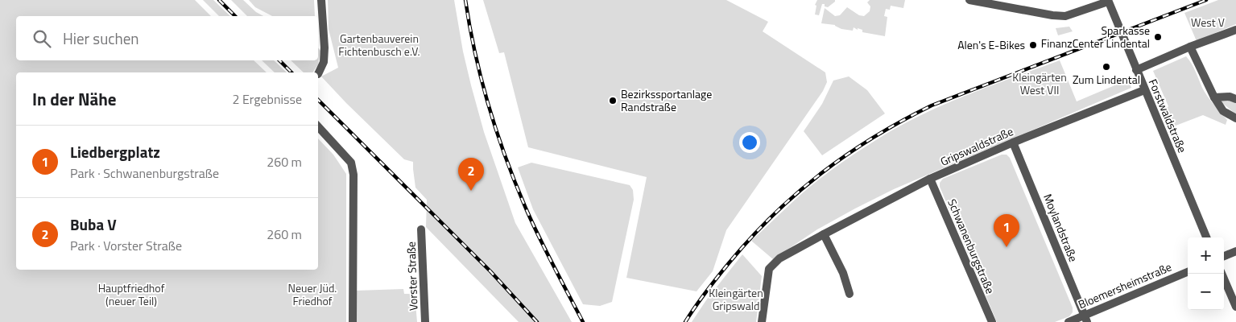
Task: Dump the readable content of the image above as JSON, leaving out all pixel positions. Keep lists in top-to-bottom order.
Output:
{
  "streets": {
    "street": [
      "Forstwaldstraße",
      "Gripswaldstraße",
      "Moylandstraße",
      "Schwanenburgstraße",
      "Vorster Straße",
      "Bloemersheimstraße"
    ]
  },
  "crossings": [
    ["Forstwaldstraße", "Gripswaldstraße"],
    ["Gripswaldstraße", "Moylandstraße"],
    ["Gripswaldstraße", "Schwanenburgstraße"],
    ["Moylandstraße", "Bloemersheimstraße"]
  ],
  "parks": [
    "West V",
    "Gartenbauverein Fichtenbusch e.V.",
    "Kleingärten West VII",
    "Hauptfriedhof (neuer Teil)",
    "Neuer Jüd. Friedhof",
    "Kleingärten Gripswald"
  ],
  "places": [
    "Sparkasse FinanzCenter Lindental",
    "Alen's E-Bikes",
    "Zum Lindental",
    "Bezirkssportanlage Randstraße"
  ],
  "page": {
    "search": "Hier suchen",
    "heading": ["In der Nähe", "2 Ergebnisse"],
    "list": [
      {
        "mark": "1",
        "name": "Liedbergplatz",
        "note": "Park · Schwanenburgstraße",
        "value": "260 m"
      },
      {
        "mark": "2",
        "name": "Buba V",
        "note": "Park · Vorster Straße",
        "value": "260 m"
      }
    ],
    "pins": ["2", "1"],
    "map_buttons": ["+", "−"]
  }
}
